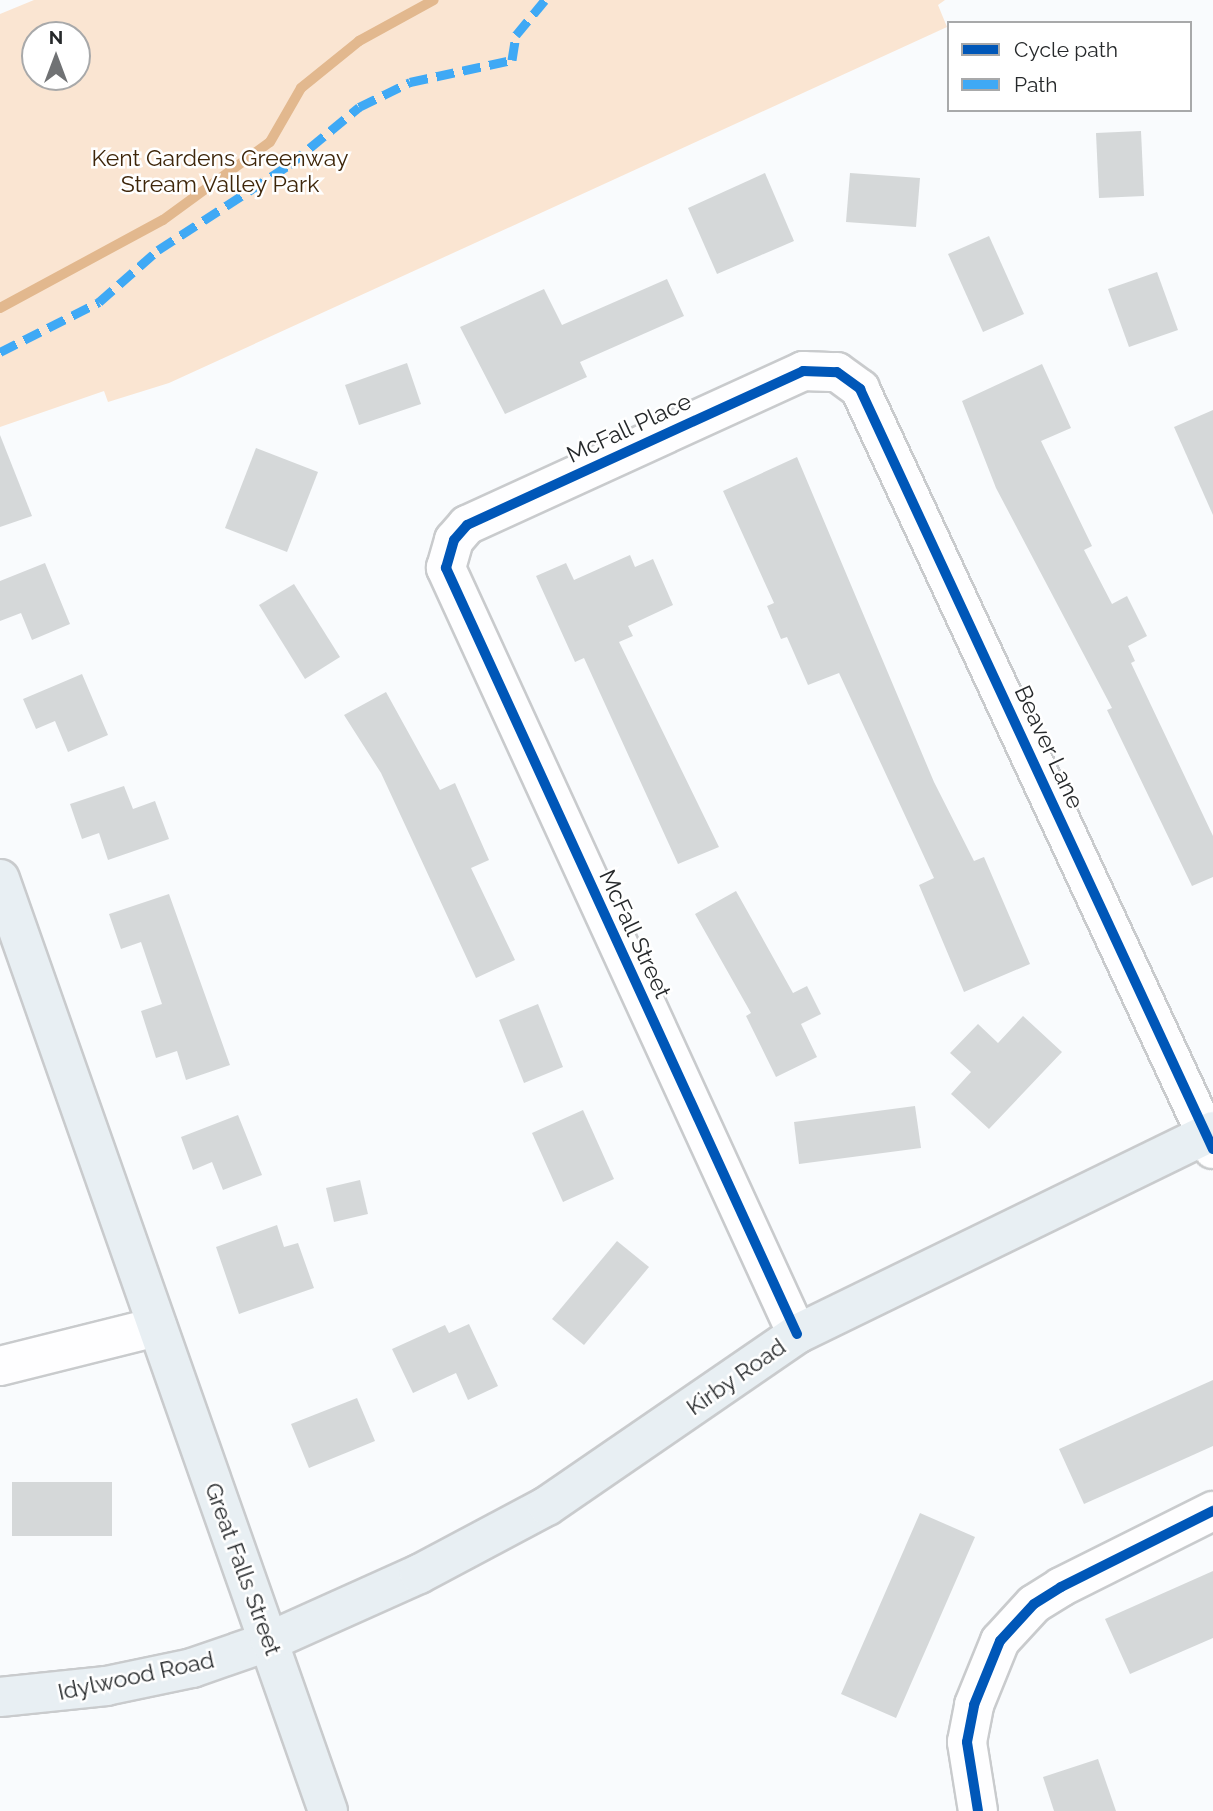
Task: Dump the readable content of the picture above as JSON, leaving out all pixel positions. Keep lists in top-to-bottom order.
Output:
{
  "streets": {
    "main road": ["Kirby Road", "Great Falls Street", "Idylwood Road"],
    "street": ["McFall Place", "Beaver Lane", "McFall Street"]
  },
  "crossings": [
    ["McFall Place", "Beaver Lane"],
    ["McFall Place", "McFall Street"],
    ["Beaver Lane", "Kirby Road"],
    ["McFall Street", "Kirby Road"],
    ["Kirby Road", "Great Falls Street"],
    ["Kirby Road", "Idylwood Road"],
    ["Great Falls Street", "Idylwood Road"]
  ],
  "parks": ["Kent Gardens Greenway Stream Valley Park"],
  "legend": ["Cycle path", "Path"],
  "north": "top"
}
